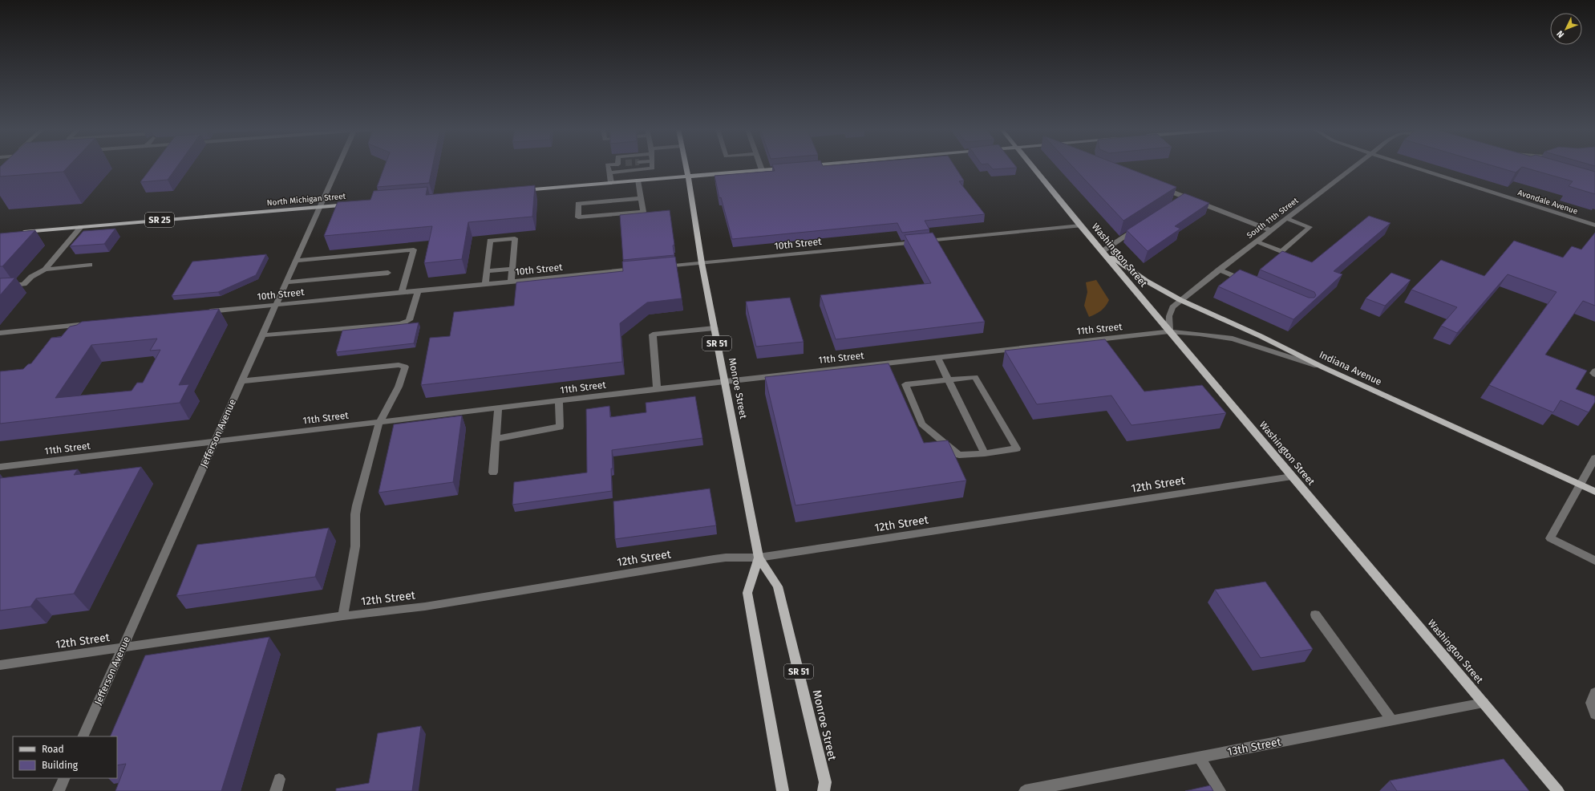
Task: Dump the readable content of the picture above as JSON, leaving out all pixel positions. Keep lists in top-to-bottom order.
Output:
{
  "streets": {
    "main road": [
      "North Michigan Street",
      "SR 25",
      "Washington Street",
      "SR 51",
      "Indiana Avenue",
      "Monroe Street"
    ],
    "street": [
      "Avondale Avenue",
      "South 11th Street",
      "10th Street",
      "11th Street",
      "Jefferson Avenue",
      "12th Street",
      "13th Street"
    ]
  },
  "crossings": [
    ["North Michigan Street", "Jefferson Avenue"],
    ["South 11th Street", "Washington Street"],
    ["South 11th Street", "11th Street"],
    ["South 11th Street", "Indiana Avenue"],
    ["10th Street", "Washington Street"],
    ["10th Street", "Monroe Street"],
    ["10th Street", "Jefferson Avenue"],
    ["Washington Street", "11th Street"],
    ["Washington Street", "Indiana Avenue"],
    ["Washington Street", "12th Street"],
    ["Washington Street", "13th Street"],
    ["11th Street", "Indiana Avenue"],
    ["11th Street", "Monroe Street"],
    ["11th Street", "Jefferson Avenue"],
    ["Monroe Street", "12th Street"],
    ["Jefferson Avenue", "12th Street"]
  ],
  "legend": ["Road", "Building"],
  "north": "bottom left"
}
